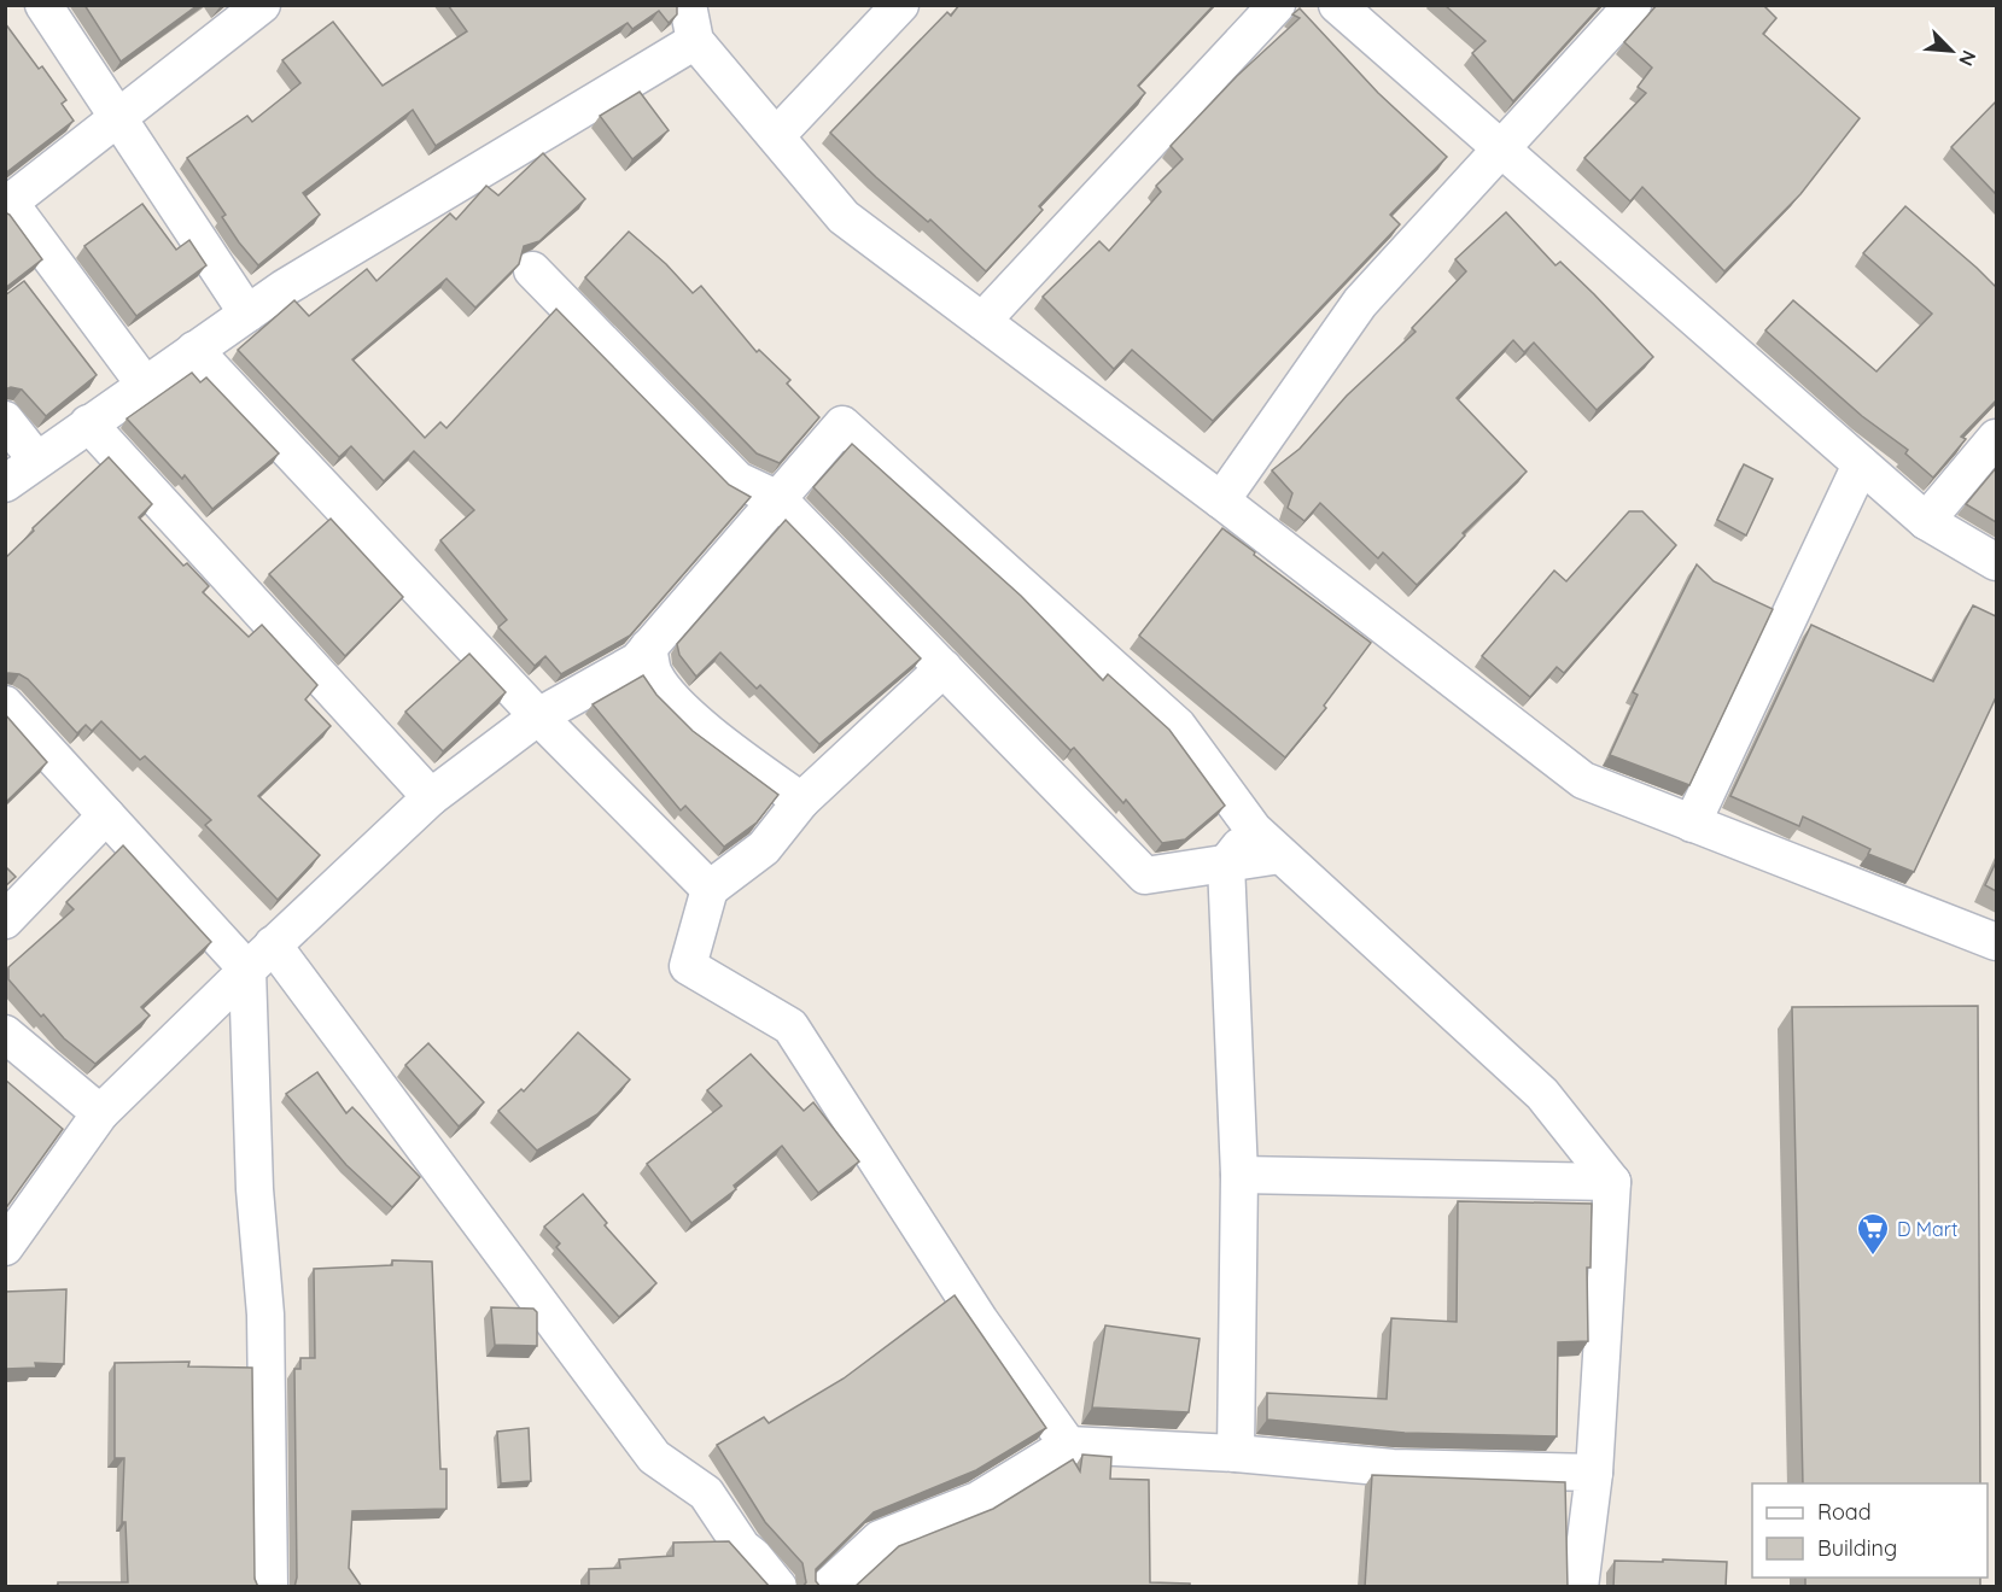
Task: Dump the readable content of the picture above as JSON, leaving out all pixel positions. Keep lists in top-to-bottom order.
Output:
{
  "places": {
    "supermarket": ["D Mart"]
  },
  "legend": ["Road", "Building"],
  "north": "bottom right"
}
